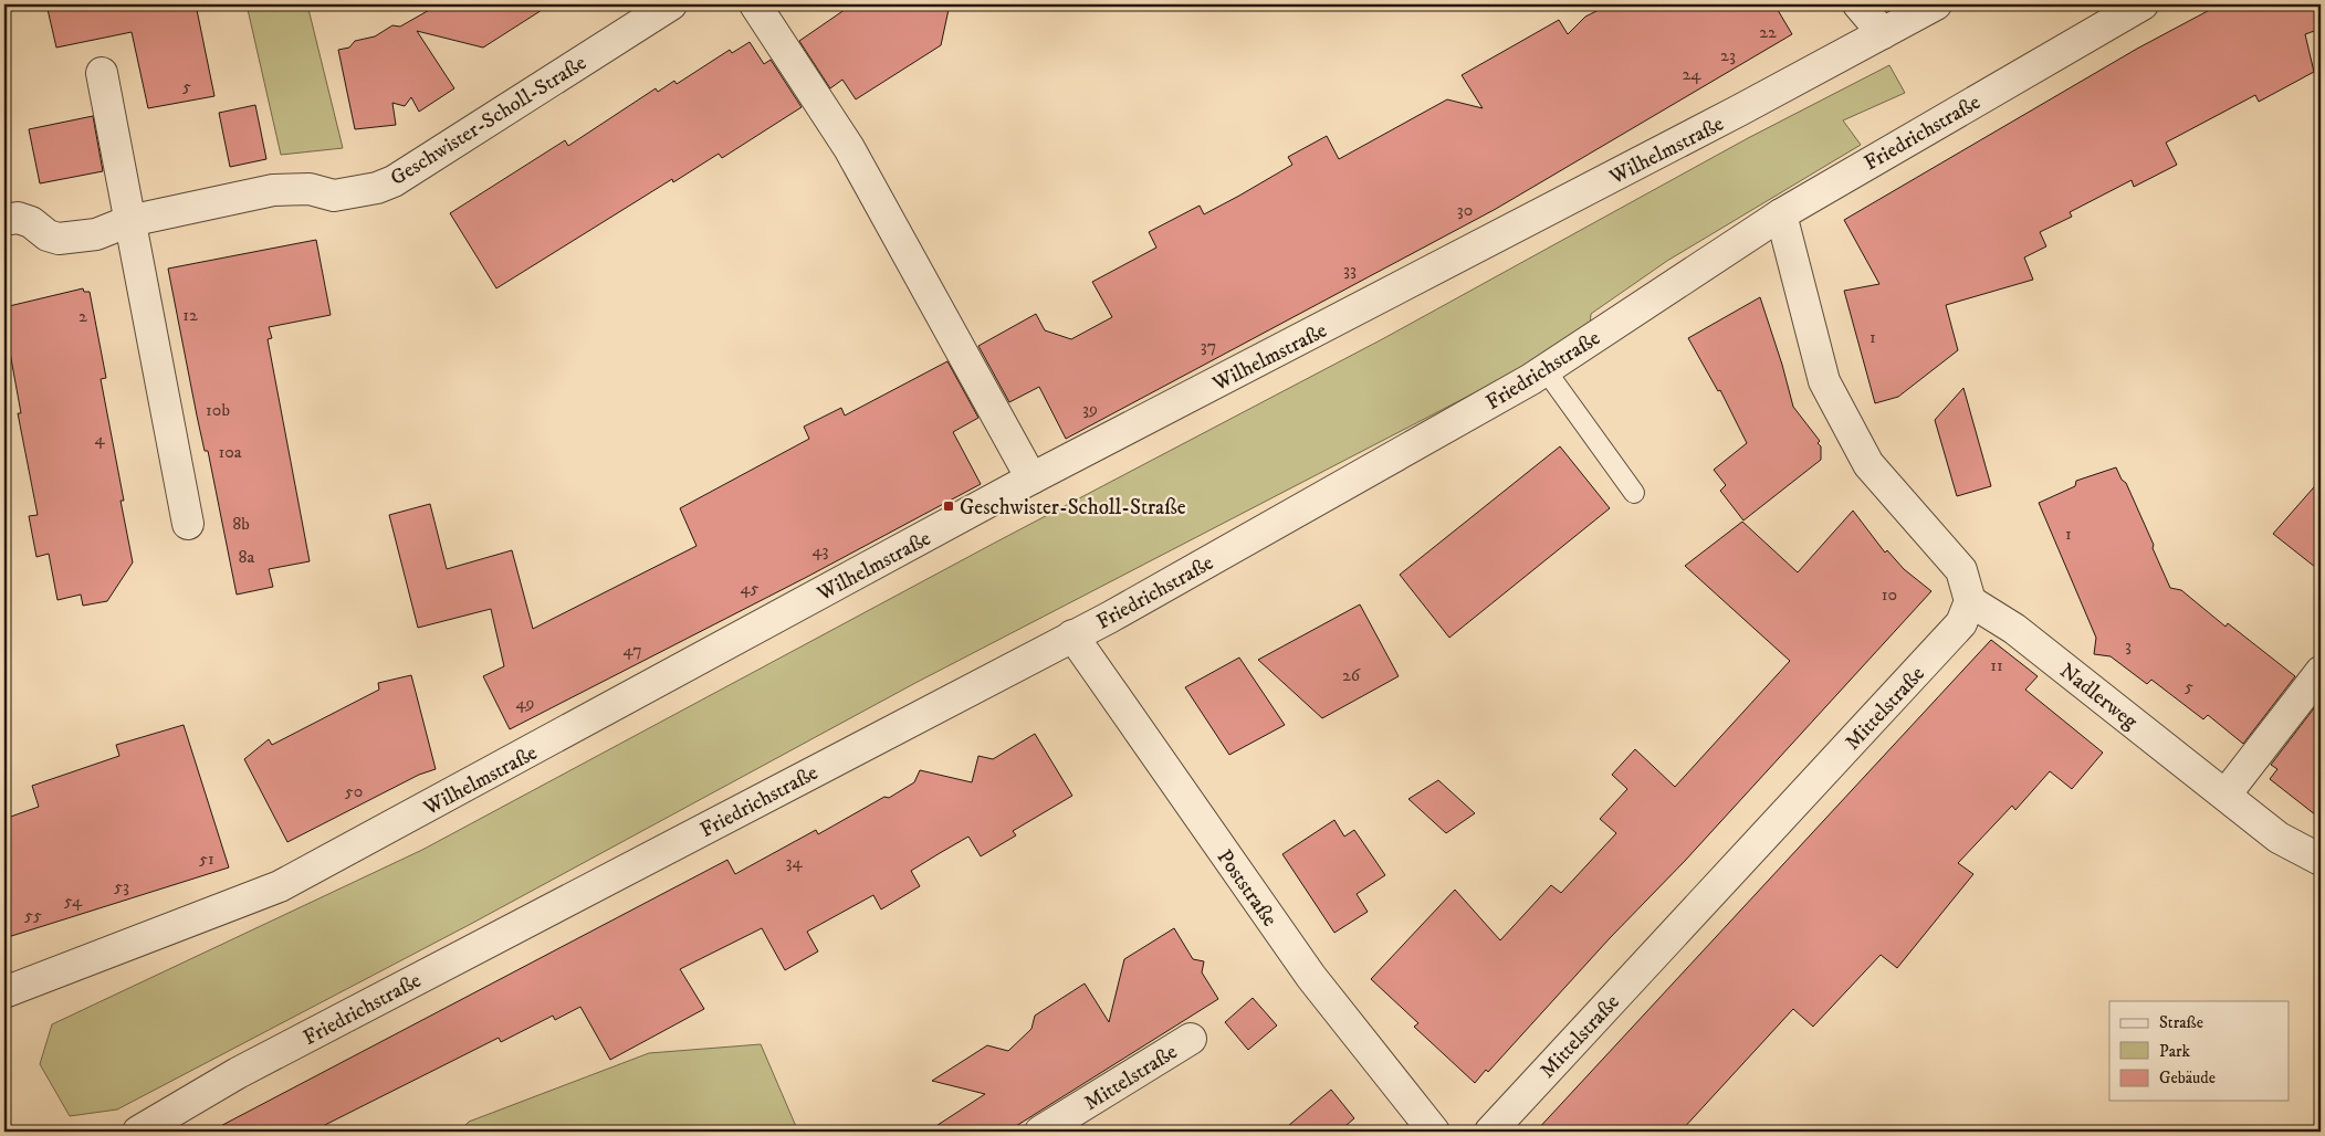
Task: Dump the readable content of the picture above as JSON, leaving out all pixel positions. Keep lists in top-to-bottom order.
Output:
{
  "streets": {
    "street": [
      "Geschwister-Scholl-Straße",
      "Friedrichstraße",
      "Wilhelmstraße",
      "Nadlerweg",
      "Mittelstraße",
      "Poststraße"
    ]
  },
  "crossings": [
    ["Friedrichstraße", "Poststraße"],
    ["Nadlerweg", "Mittelstraße"]
  ],
  "places": {
    "transit": ["Geschwister-Scholl-Straße"]
  },
  "house_numbers": [
    "22",
    "23",
    "24",
    "5",
    "30",
    "33",
    "12",
    "2",
    "1",
    "37",
    "39",
    "10b",
    "4",
    "10a",
    "8b",
    "1",
    "43",
    "8a",
    "45",
    "10",
    "3",
    "47",
    "11",
    "26",
    "5",
    "49",
    "50",
    "51",
    "34",
    "53",
    "54",
    "55"
  ],
  "legend": ["Straße", "Park", "Gebäude"]
}
